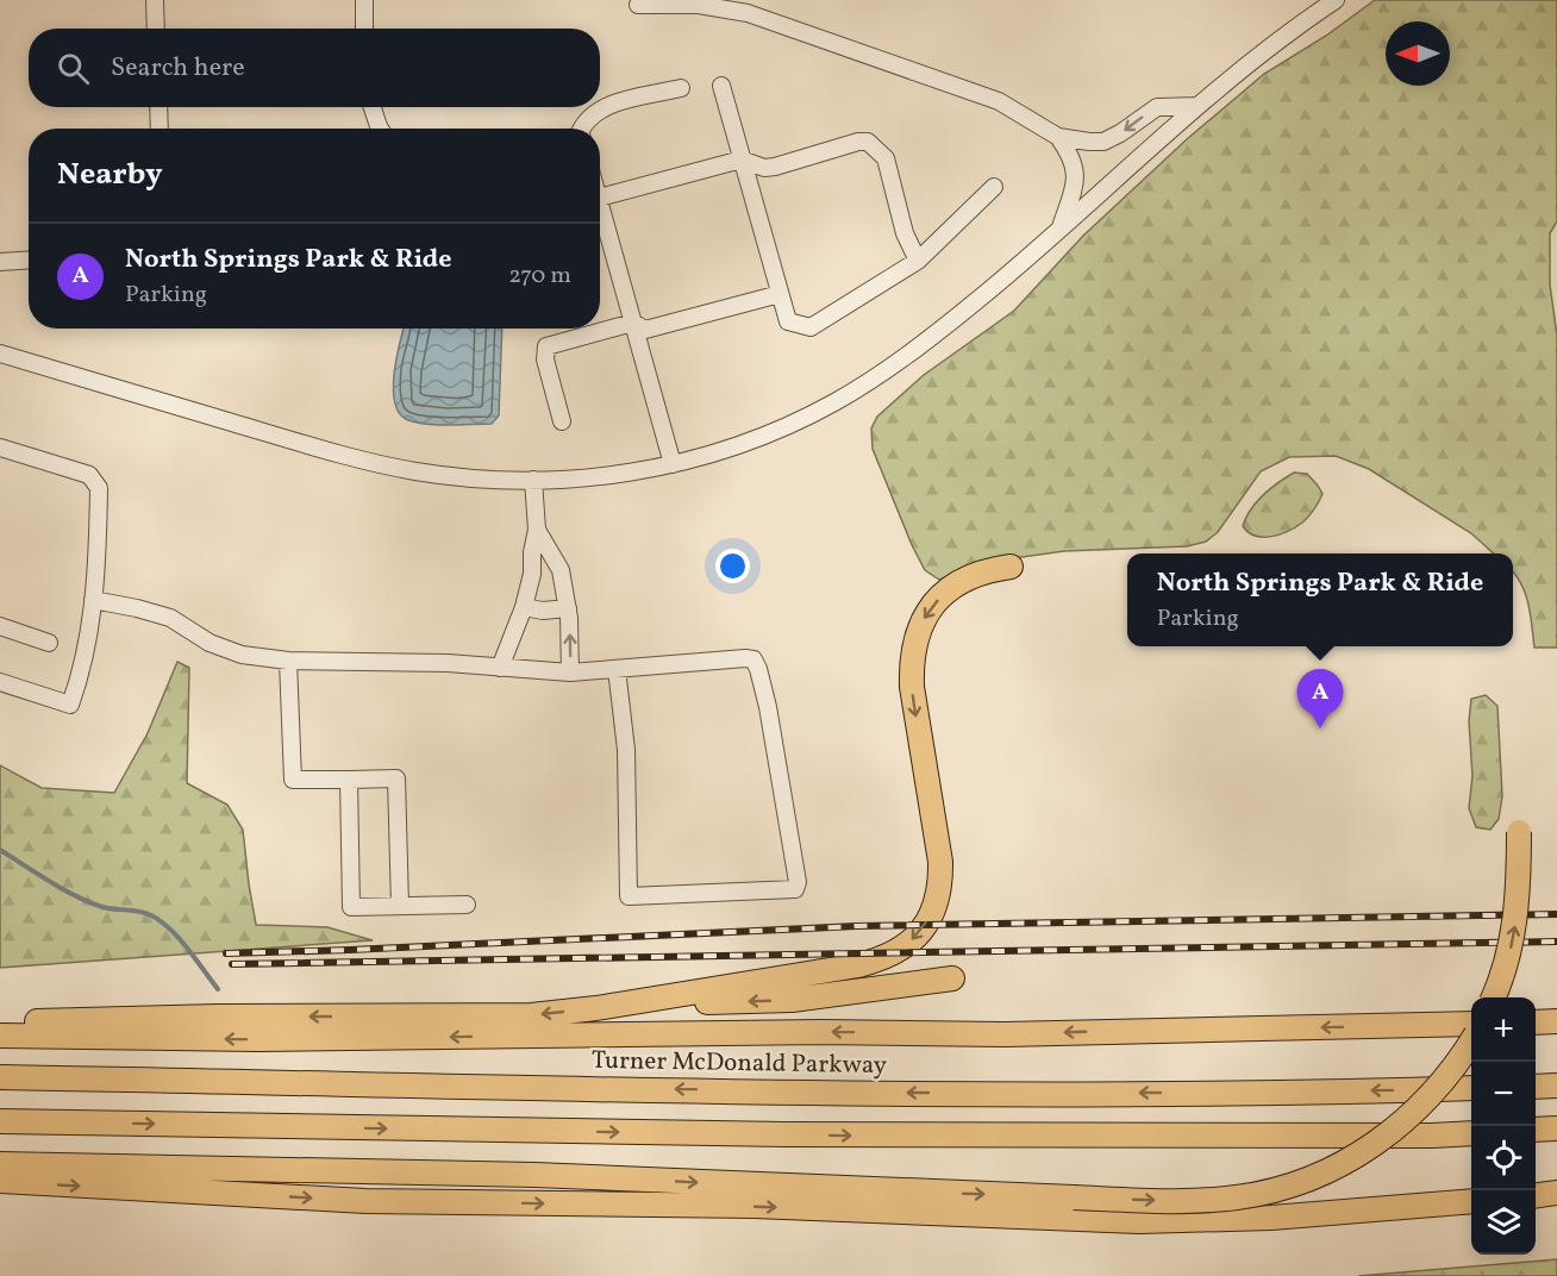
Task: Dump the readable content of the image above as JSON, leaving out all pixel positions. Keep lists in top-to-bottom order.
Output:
{
  "streets": {
    "highway": ["Turner McDonald Parkway"]
  },
  "north": "left",
  "page": {
    "search": "Search here",
    "heading": "Nearby",
    "list": [
      {
        "mark": "A",
        "name": "North Springs Park & Ride",
        "note": "Parking",
        "value": "270 m"
      }
    ],
    "popup": ["North Springs Park & Ride", "Parking"],
    "pins": "A",
    "map_buttons": ["+", "−"]
  }
}
